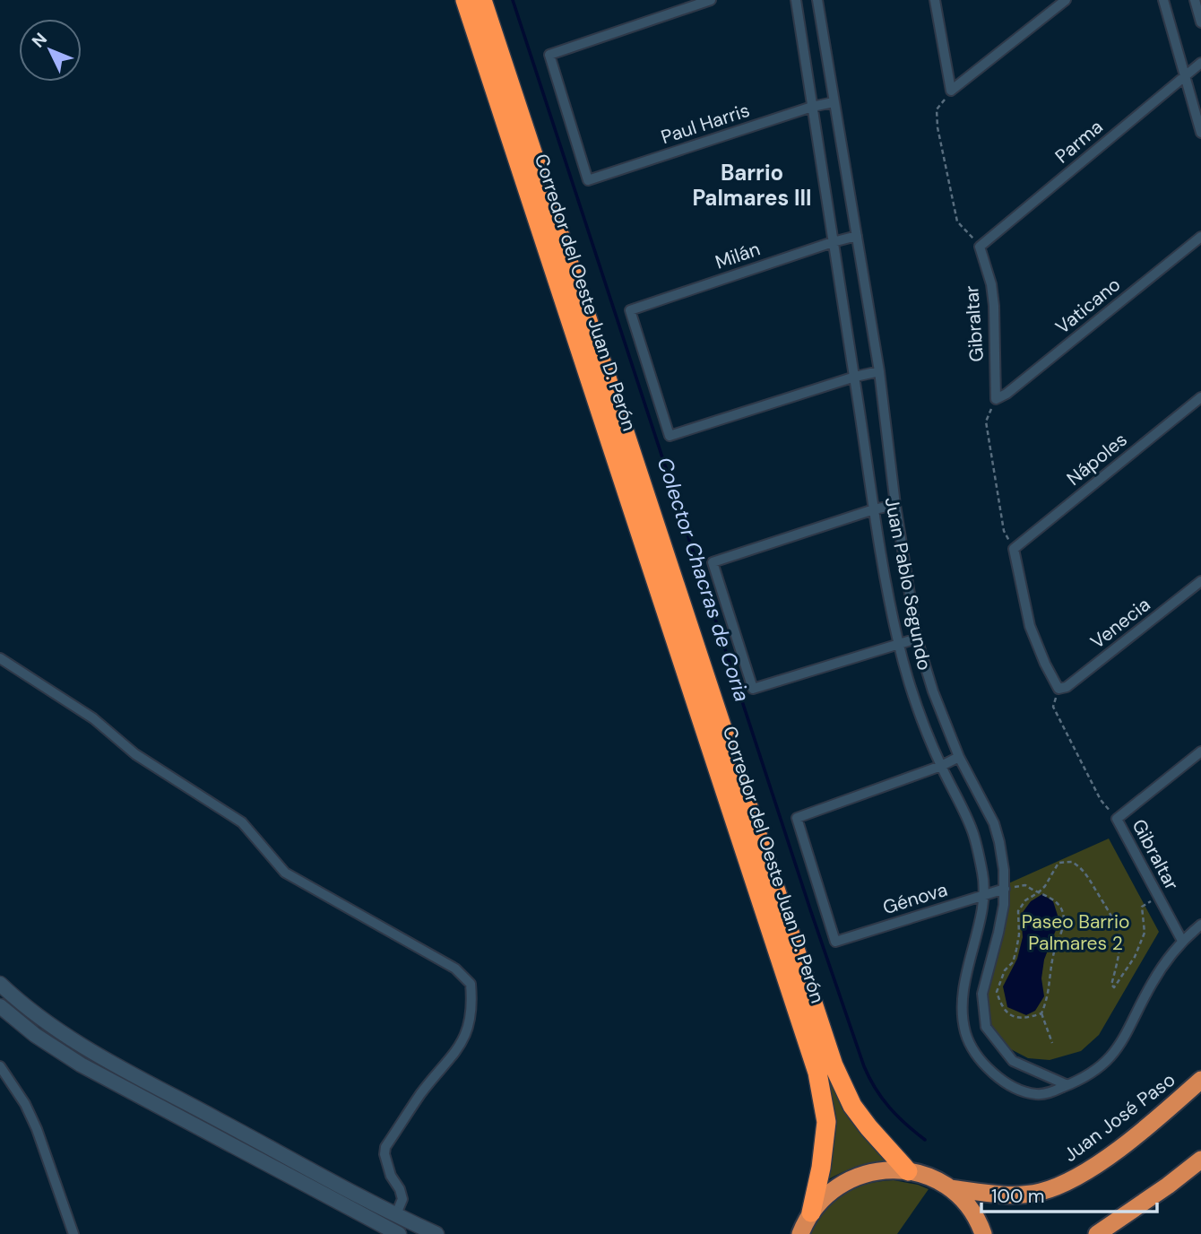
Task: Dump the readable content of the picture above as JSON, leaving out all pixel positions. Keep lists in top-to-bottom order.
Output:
{
  "streets": {
    "highway": ["Corredor del Oeste Juan D. Perón", "Juan José Paso"],
    "street": [
      "Paul Harris",
      "Parma",
      "Milán",
      "Vaticano",
      "Gibraltar",
      "Nápoles",
      "Juan Pablo Segundo",
      "Venecia",
      "Génova"
    ]
  },
  "crossings": [
    ["Paul Harris", "Juan Pablo Segundo"],
    ["Parma", "Gibraltar"],
    ["Milán", "Juan Pablo Segundo"],
    ["Vaticano", "Gibraltar"],
    ["Gibraltar", "Juan Pablo Segundo"],
    ["Juan Pablo Segundo", "Génova"]
  ],
  "districts": ["Barrio Palmares III"],
  "water": ["Colector Chacras de Coria"],
  "parks": ["Paseo Barrio Palmares 2"],
  "scale_bar": "100 m",
  "north": "top left"
}
